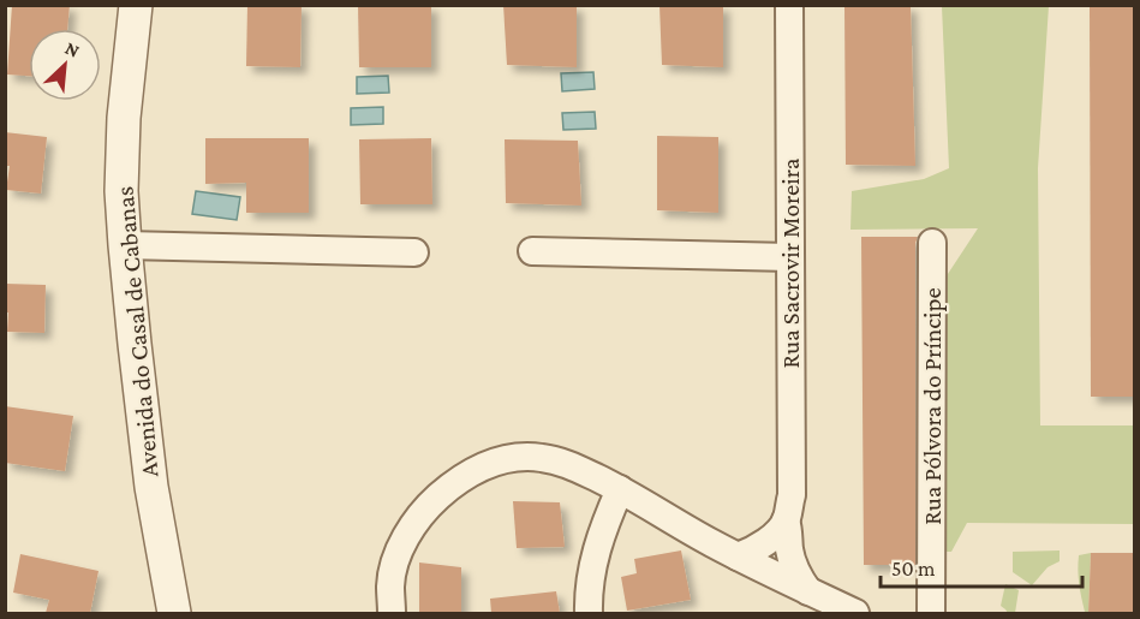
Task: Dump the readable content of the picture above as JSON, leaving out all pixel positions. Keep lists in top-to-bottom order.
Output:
{
  "streets": {
    "street": ["Rua Sacrovir Moreira", "Avenida do Casal de Cabanas", "Rua Pólvora do Príncipe"]
  },
  "scale_bar": "50 m",
  "north": "top right"
}
